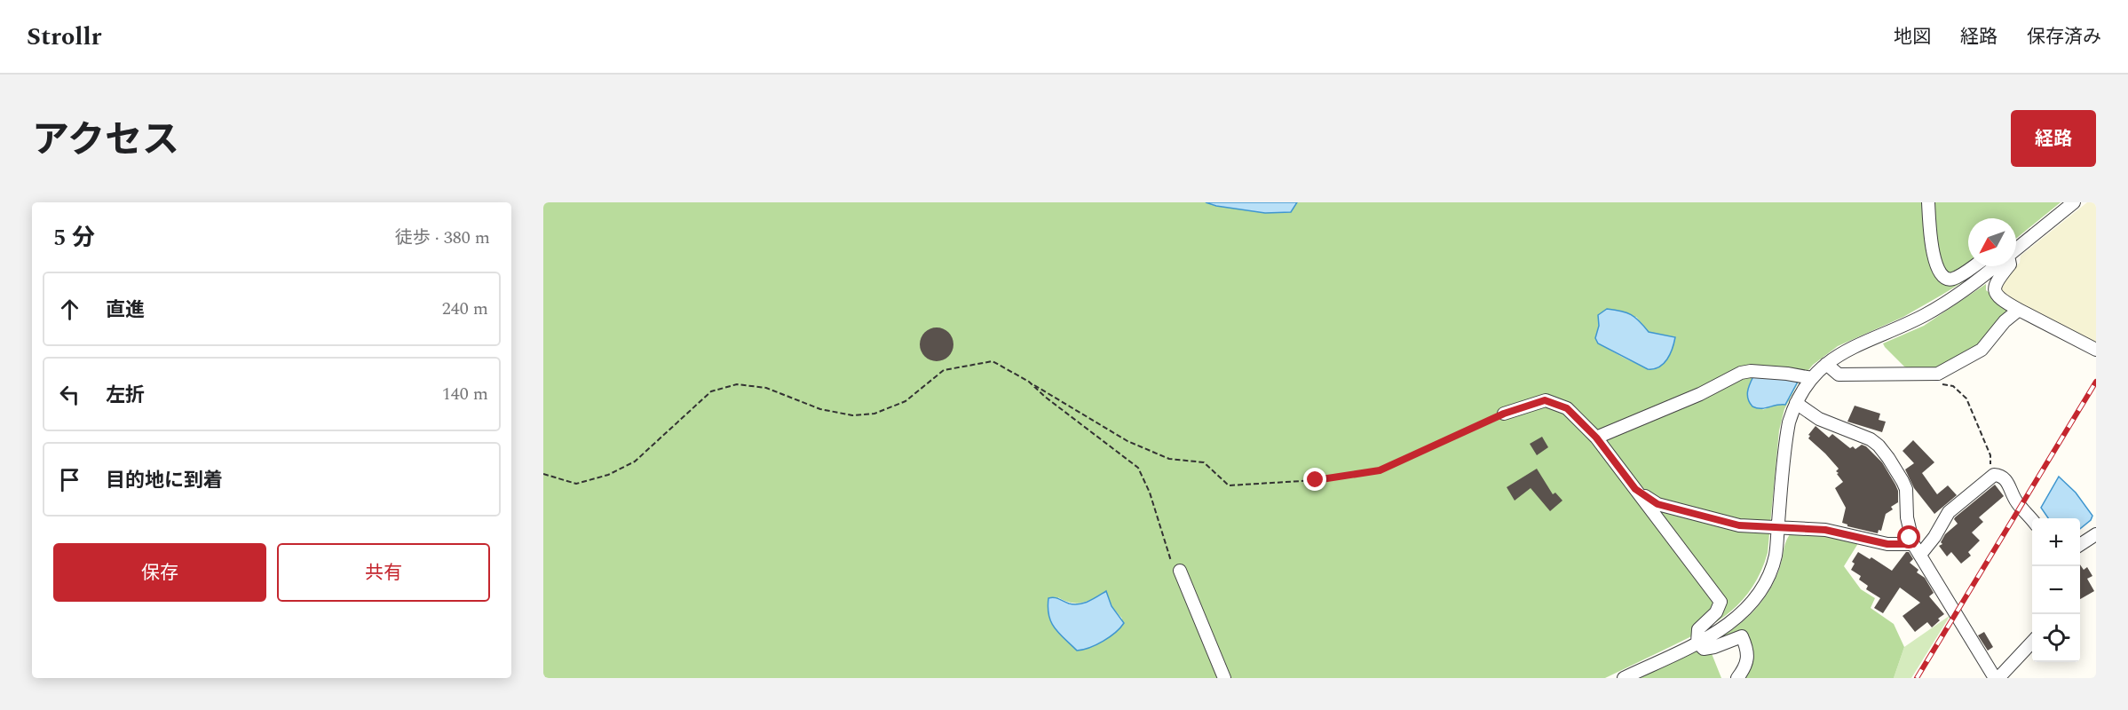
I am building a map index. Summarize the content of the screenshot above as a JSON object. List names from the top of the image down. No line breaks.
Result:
{"north":"bottom left","page":{"header":"Strollr","nav":["地図","経路","保存済み"],"title":"アクセス","buttons":["経路",["保存","共有"]],"heading":["5 分","徒歩 · 380 m"],"list":[["直進","240 m"],["左折","140 m"],"目的地に到着"],"map_buttons":["+","−"]}}
